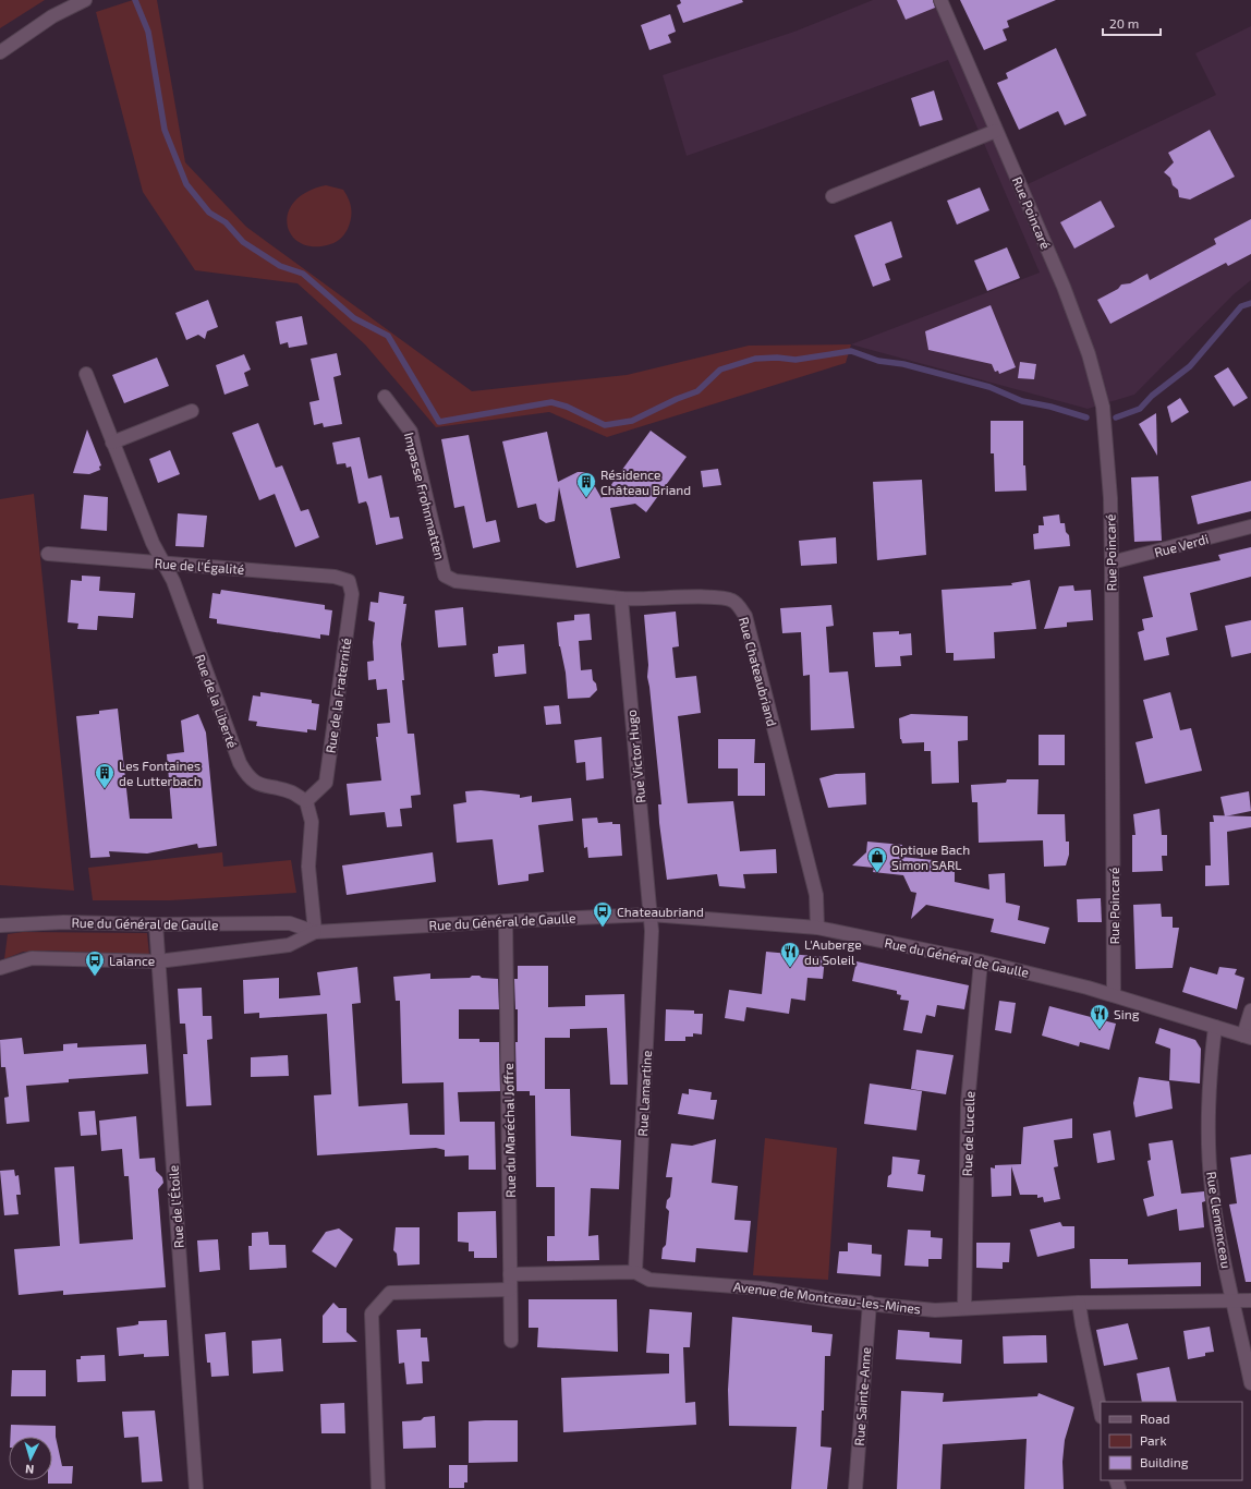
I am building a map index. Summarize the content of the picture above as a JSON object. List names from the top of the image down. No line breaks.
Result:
{"streets":{"street":["Rue Poincaré","Impasse Frohnmatten","Rue Verdi","Rue de l'Égalité","Rue Chateaubriand","Rue de la Fraternité","Rue de la Liberté","Rue Victor Hugo","Rue du Général de Gaulle","Rue Lamartine","Rue du Maréchal Joffre","Rue de Lucelle","Rue de l'Étoile","Rue Clemenceau","Avenue de Montceau-les-Mines","Rue Sainte-Anne"]},"crossings":[["Rue Poincaré","Rue Verdi"],["Rue Poincaré","Rue du Général de Gaulle"],["Impasse Frohnmatten","Rue Chateaubriand"],["Rue de l'Égalité","Rue de la Fraternité"],["Rue de l'Égalité","Rue de la Liberté"],["Rue Chateaubriand","Rue Victor Hugo"],["Rue Chateaubriand","Rue du Général de Gaulle"],["Rue de la Fraternité","Rue de la Liberté"],["Rue Victor Hugo","Rue du Général de Gaulle"],["Rue Victor Hugo","Rue Lamartine"],["Rue du Général de Gaulle","Rue Lamartine"],["Rue du Général de Gaulle","Rue du Maréchal Joffre"],["Rue du Général de Gaulle","Rue de Lucelle"],["Rue du Général de Gaulle","Rue de l'Étoile"],["Rue du Général de Gaulle","Rue Clemenceau"],["Rue Lamartine","Avenue de Montceau-les-Mines"],["Rue du Maréchal Joffre","Avenue de Montceau-les-Mines"],["Rue de Lucelle","Avenue de Montceau-les-Mines"],["Rue Clemenceau","Avenue de Montceau-les-Mines"],["Avenue de Montceau-les-Mines","Rue Sainte-Anne"]],"places":{"building":["Résidence Château Briand","Les Fontaines de Lutterbach"],"shop":["Optique Bach Simon SARL"],"bus stop":["Chateaubriand","Lalance"],"restaurant":["L'Auberge du Soleil","Sing"]},"legend":["Road","Park","Building"],"scale_bar":"20 m","north":"bottom"}
